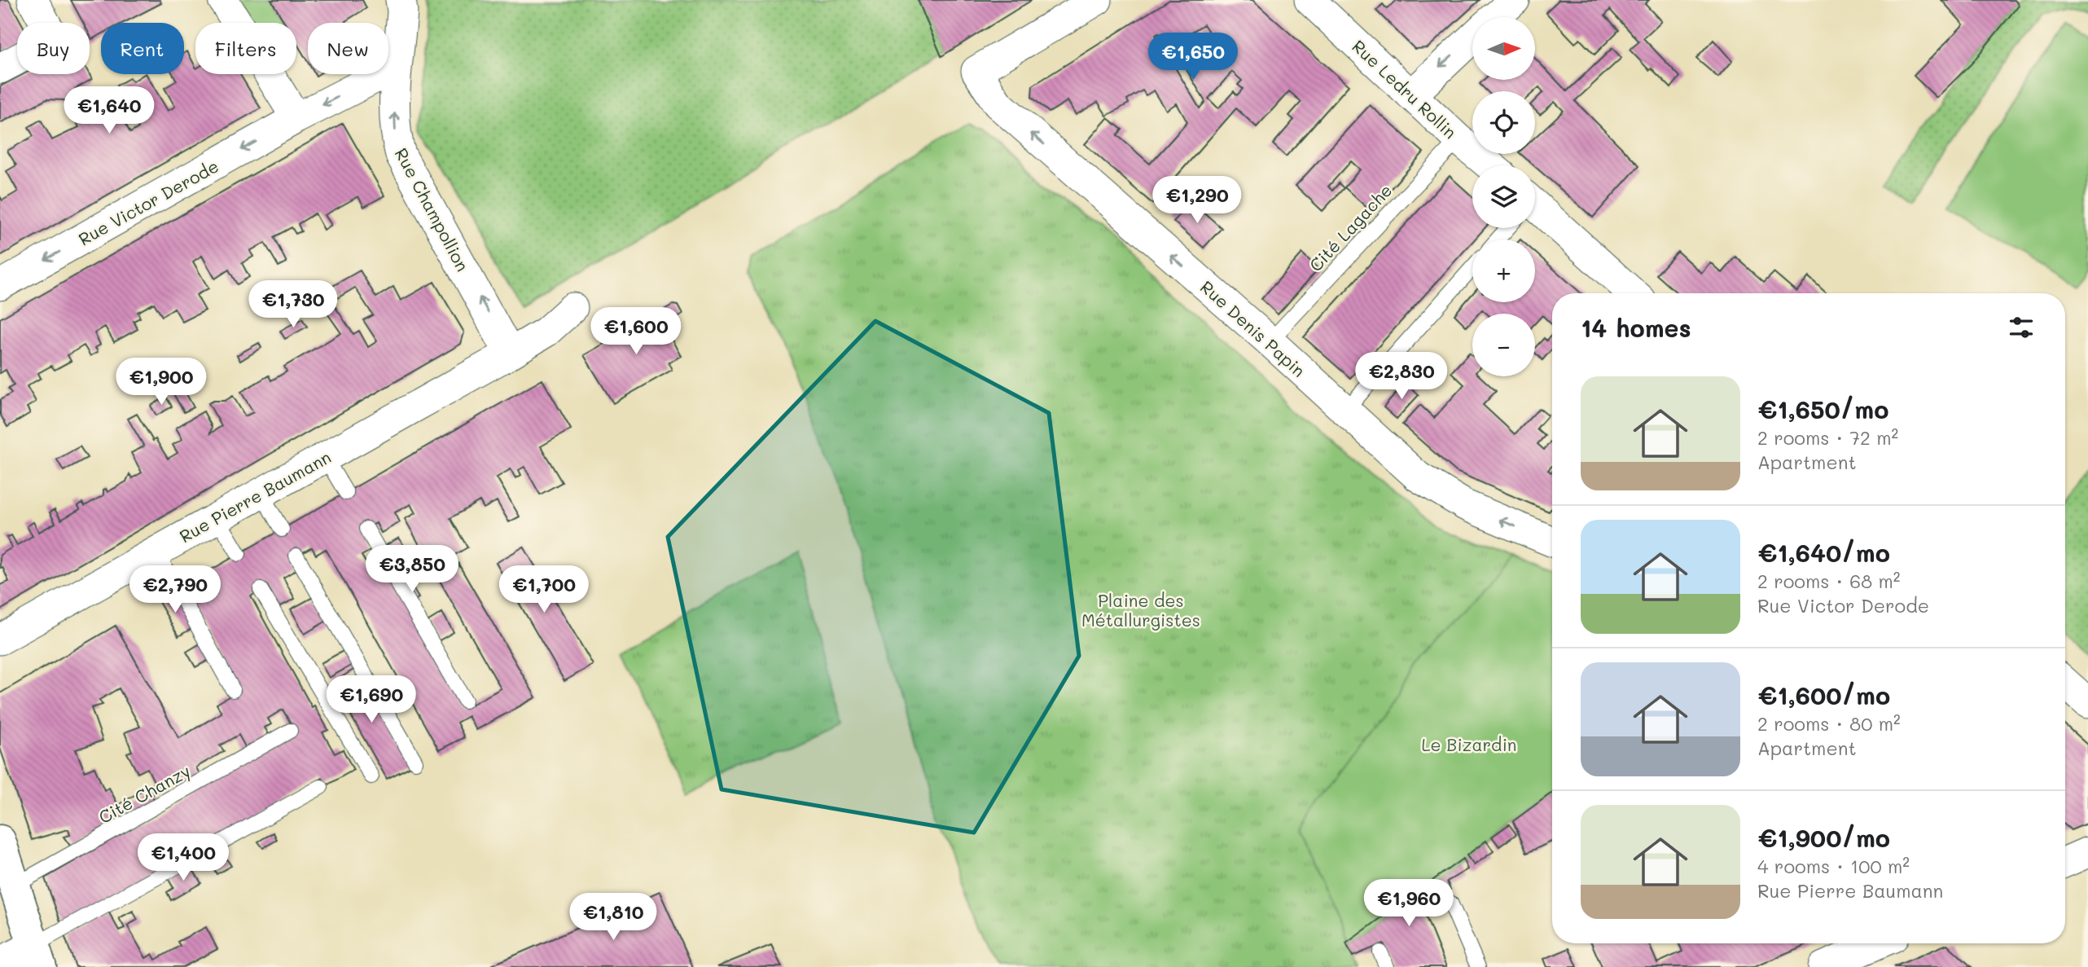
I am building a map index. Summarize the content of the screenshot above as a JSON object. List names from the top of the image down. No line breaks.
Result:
{"streets":{"street":["Rue Ledru Rollin","Rue Victor Derode","Rue Champollion","Rue Denis Papin","Rue Pierre Baumann"],"lane":["Cité Lagache","Cité Chanzy"]},"crossings":[["Rue Ledru Rollin","Cité Lagache"],["Rue Champollion","Rue Pierre Baumann"],["Cité Lagache","Rue Denis Papin"]],"one_way":["Rue Victor Derode","Rue Champollion"],"parks":["Plaine des Métallurgistes","Le Bizardin"],"north":"right","page":{"map_buttons":["+","−"],"chip":["Buy","Rent","Filters","New"],"price":["€1,650","€1,640","€1,290","€1,730","€1,600","€2,830","€1,900","€3,850","€2,790","€1,700","€1,690","€1,400","€1,960","€1,810"],"heading":"14 homes","list":[{"name":"€1,650/mo","note":"2 rooms · 72 m² · Apartment"},{"name":"€1,640/mo","note":"2 rooms · 68 m² · Rue Victor Derode"},{"name":"€1,600/mo","note":"2 rooms · 80 m² · Apartment"},{"name":"€1,900/mo","note":"4 rooms · 100 m² · Rue Pierre Baumann"}]}}
